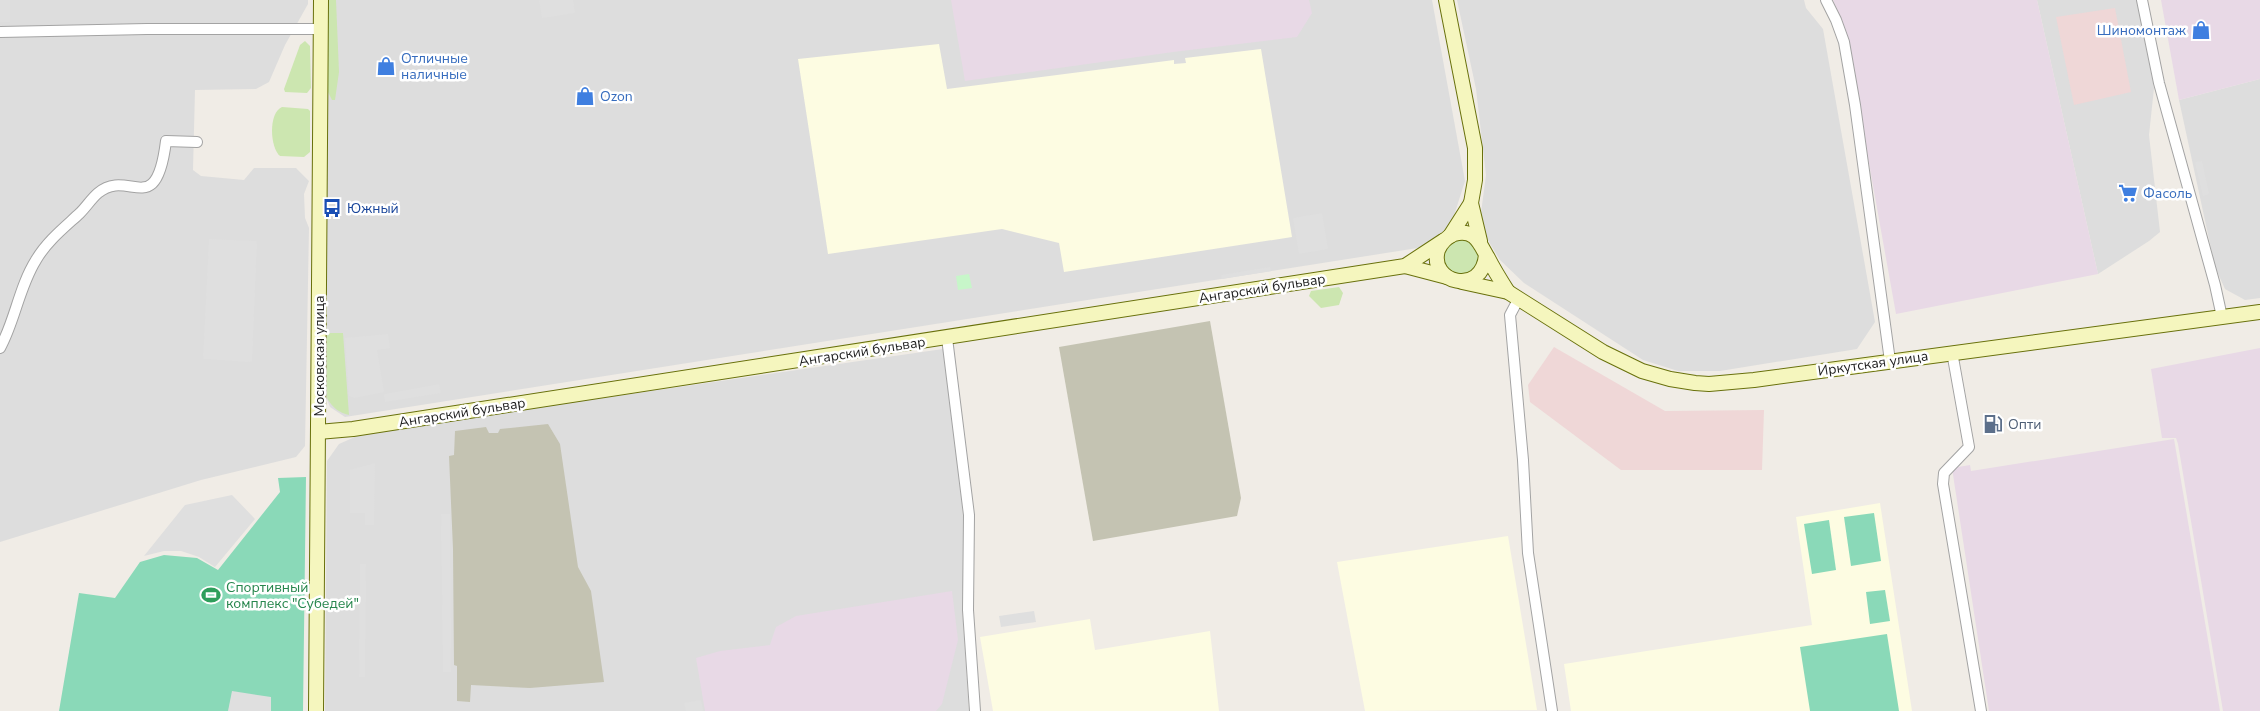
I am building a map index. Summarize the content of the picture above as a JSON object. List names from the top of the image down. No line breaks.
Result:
{"streets":{"street":["Ангарский бульвар","Московская улица","Иркутская улица"]},"crossings":[["Ангарский бульвар","Московская улица"],["Ангарский бульвар","Иркутская улица"]],"places":{"shop":["Шиномонтаж","Отличные наличные","Ozon"],"supermarket":["Фасоль"],"bus stop":["Южный"],"fuel station":["Опти"],"sports":["Спортивный комплекс \"Субедей\""]}}
